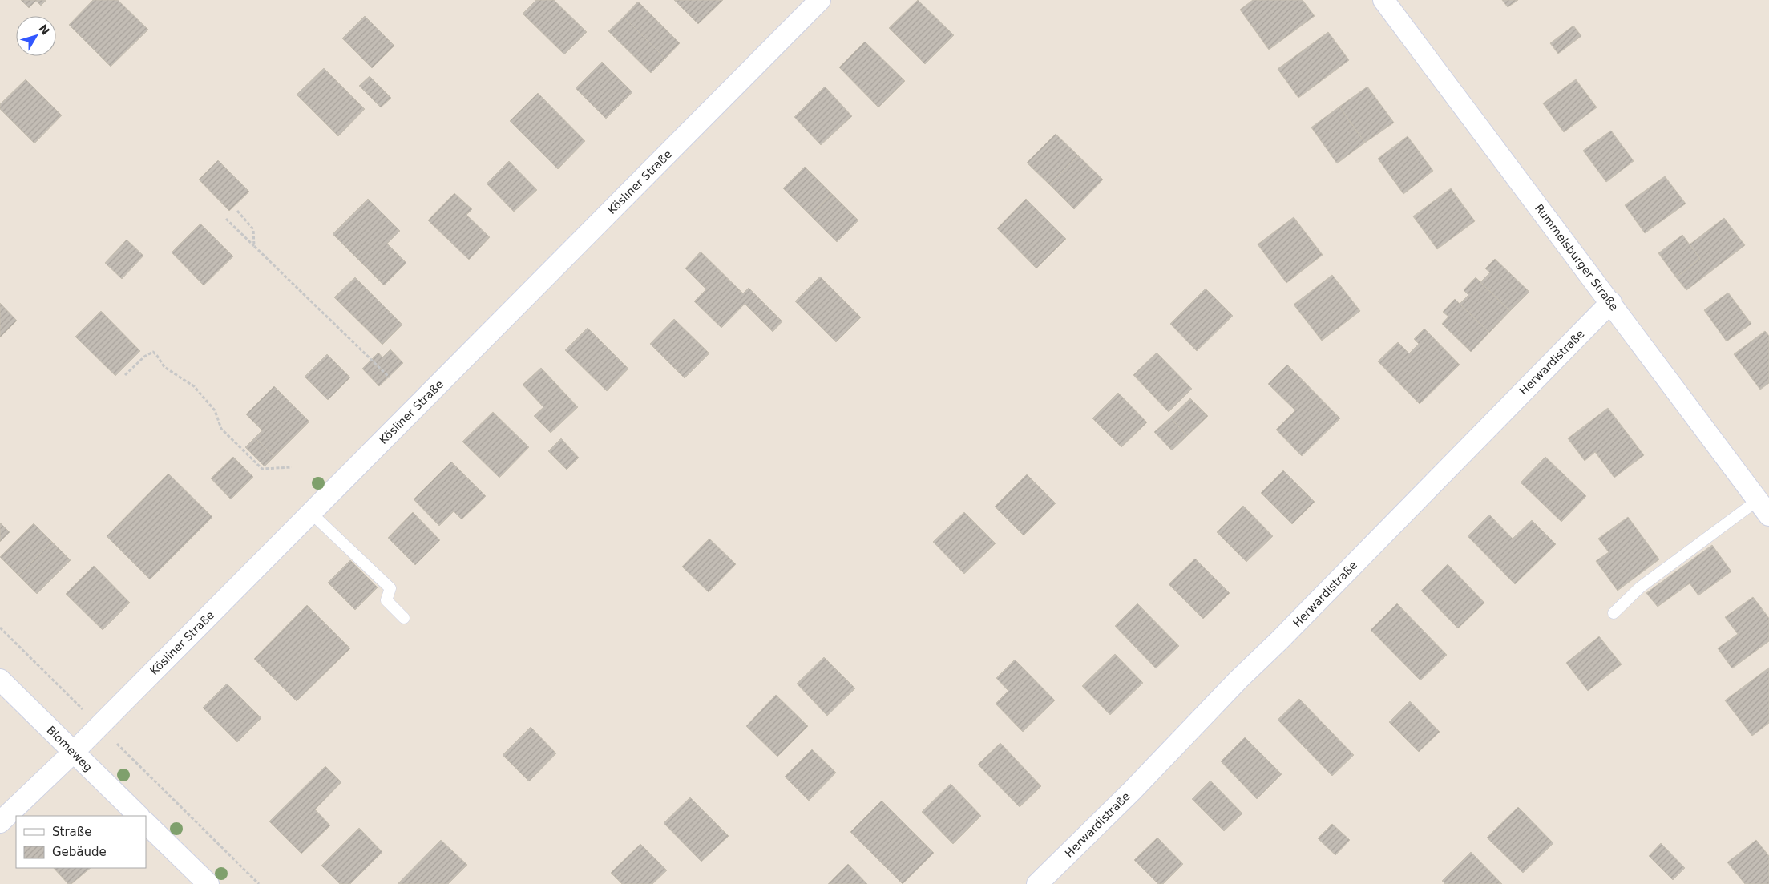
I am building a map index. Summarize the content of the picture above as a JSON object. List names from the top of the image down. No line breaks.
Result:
{"streets":{"street":["Kösliner Straße","Rummelsburger Straße","Herwardistraße","Blomeweg"]},"crossings":[["Kösliner Straße","Blomeweg"],["Rummelsburger Straße","Herwardistraße"]],"legend":["Straße","Gebäude"],"north":"top right"}
